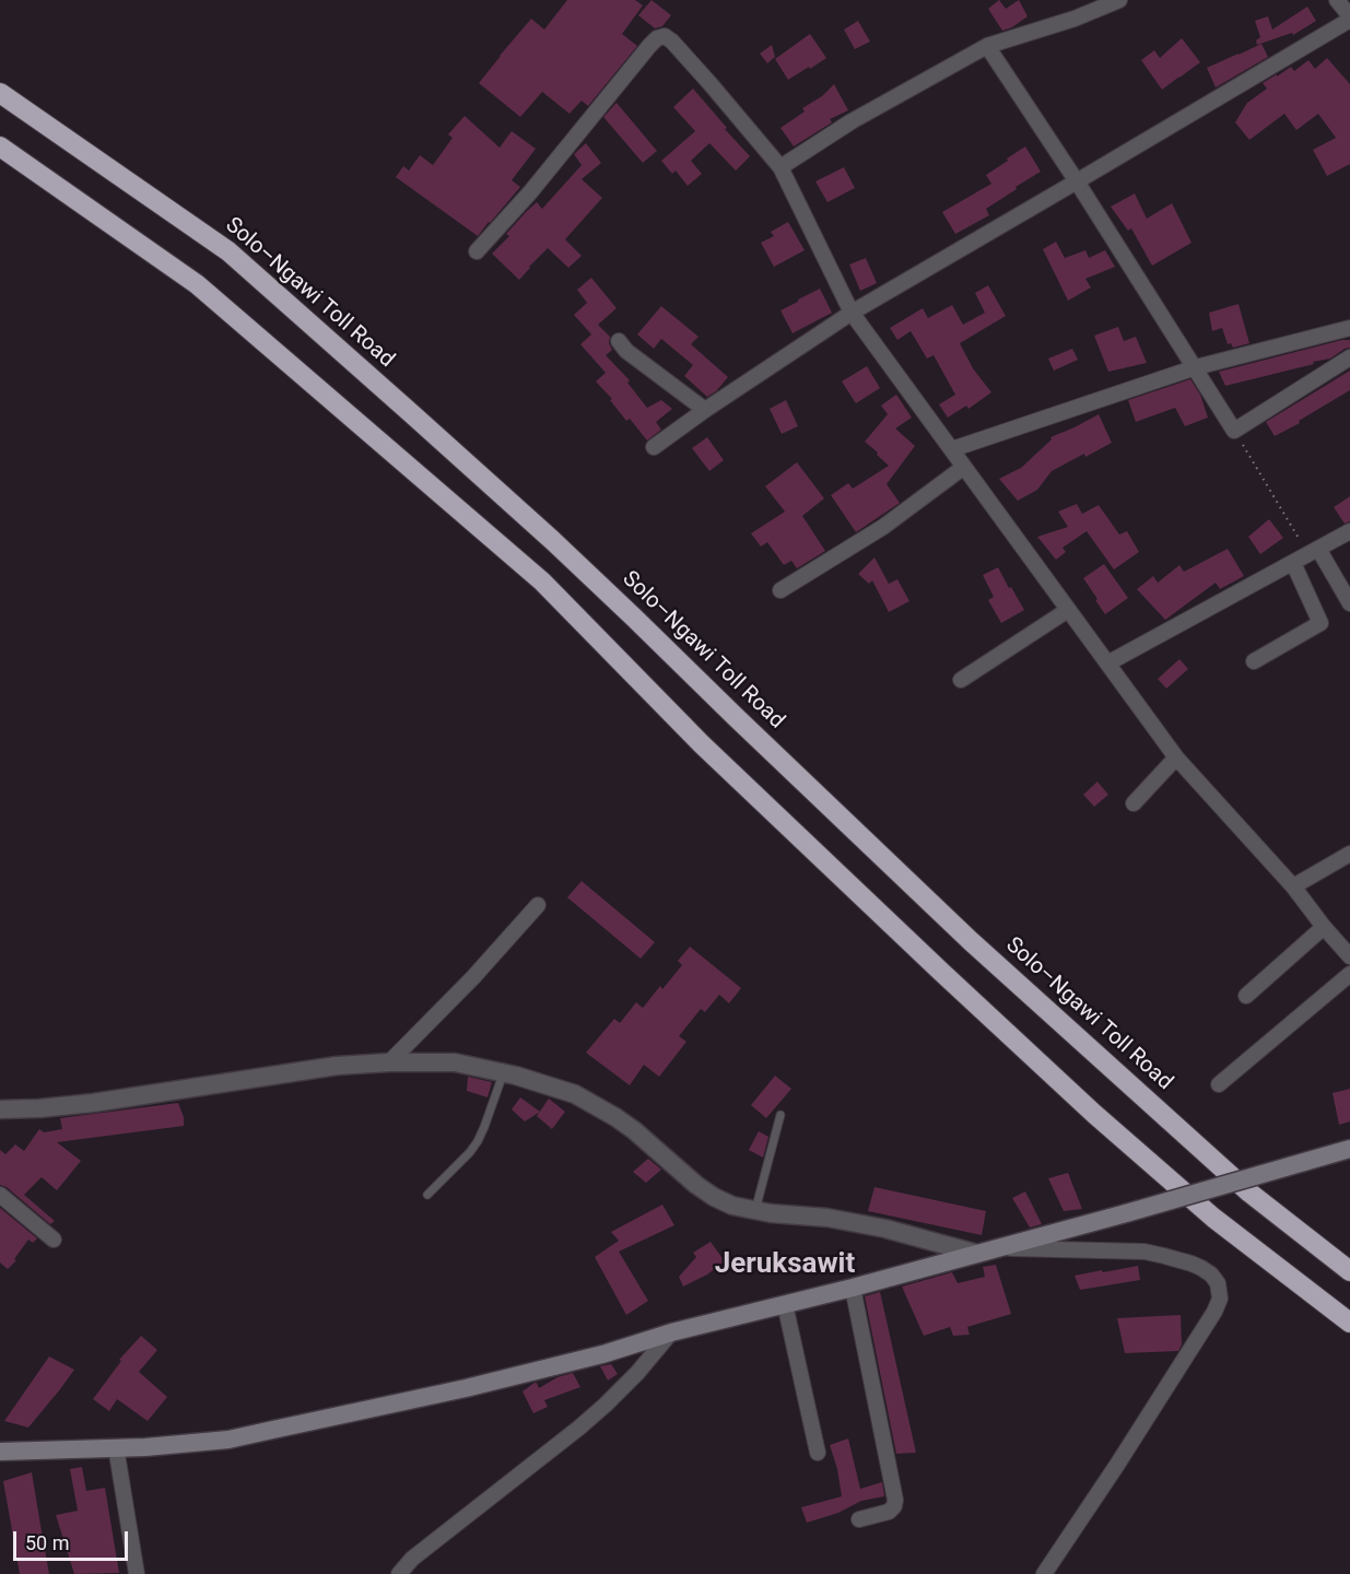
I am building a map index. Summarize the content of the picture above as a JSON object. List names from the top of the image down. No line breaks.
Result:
{"streets":{"highway":["Solo–Ngawi Toll Road"]},"districts":["Jeruksawit"],"scale_bar":"50 m"}
